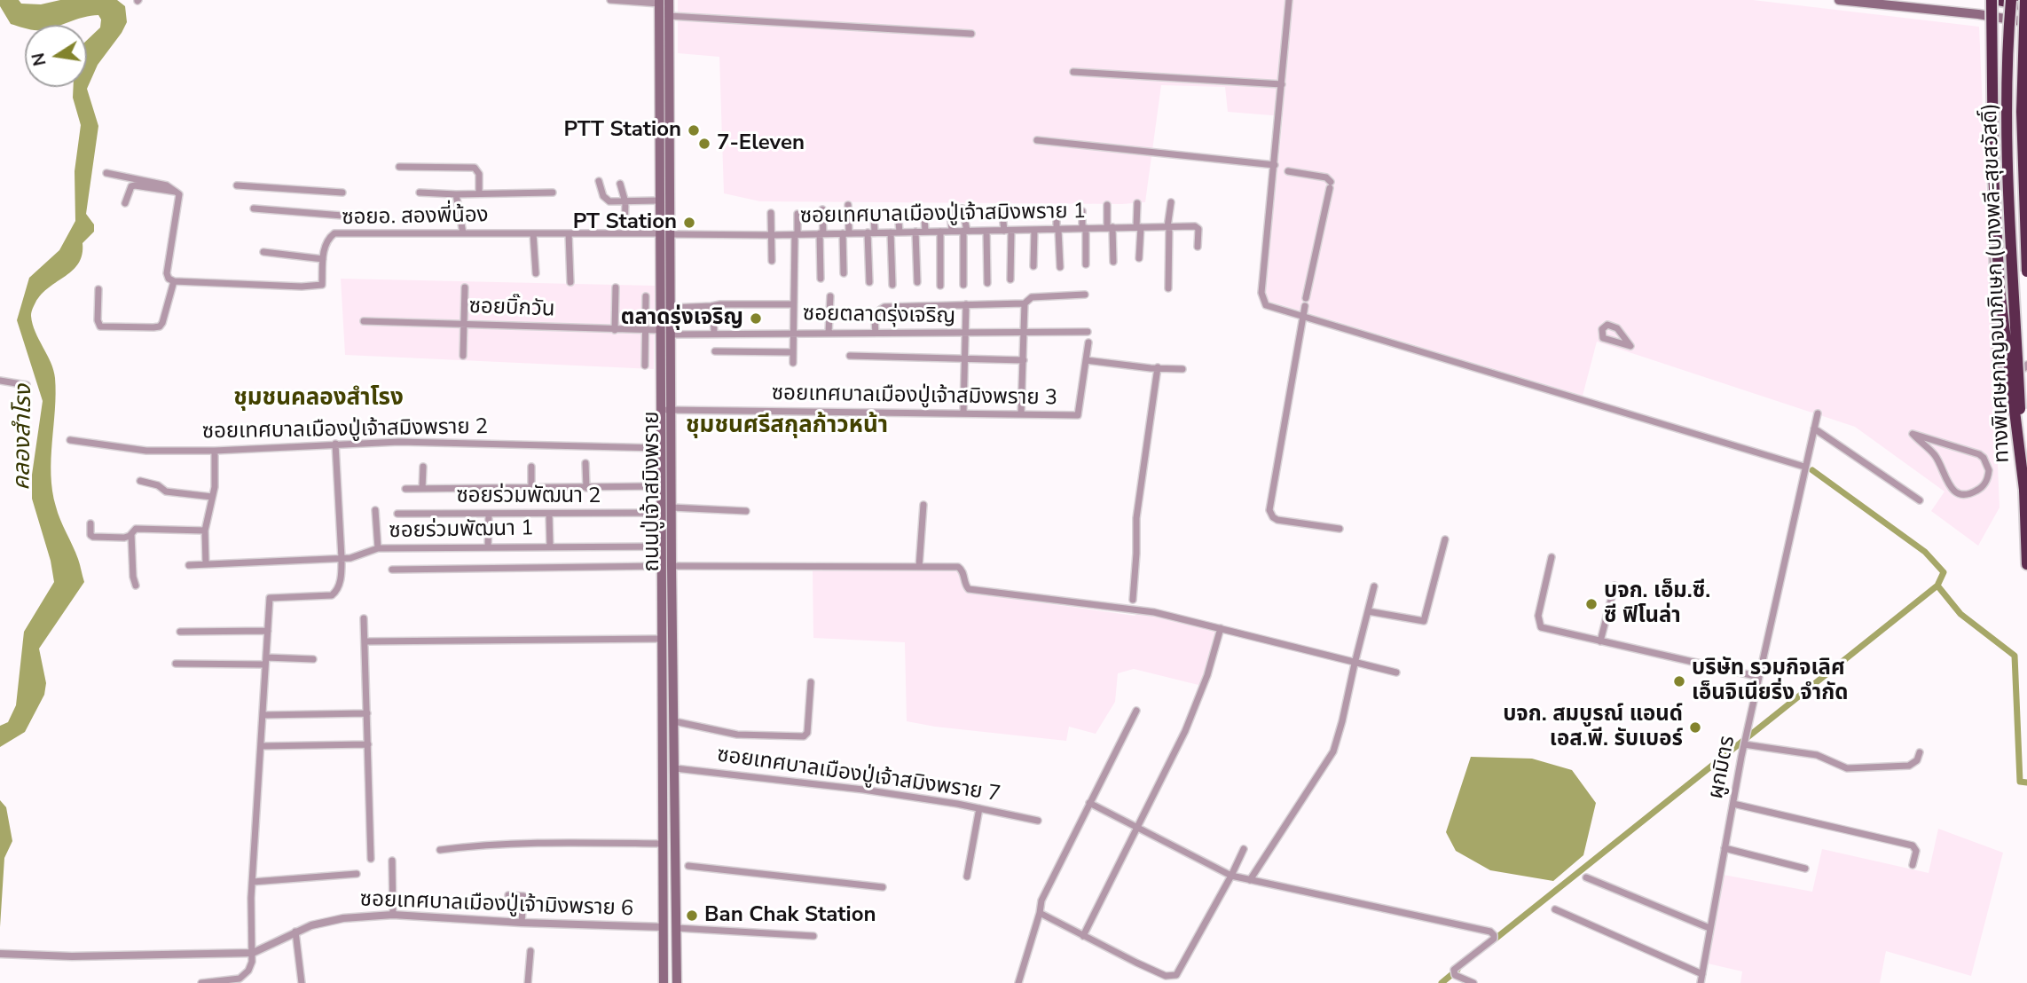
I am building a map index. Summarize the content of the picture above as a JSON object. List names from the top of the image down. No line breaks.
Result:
{"streets":{"highway":["ทางพิเศษกาญจนาภิเษก (บางพลี-สุขสวัสดิ์)"],"main road":["ถนนปู่เจ้าสมิงพราย"],"street":["ซอยเทศบาลเมืองปู่เจ้าสมิงพราย 1","ซอยอ. สองพี่น้อง","ซอยบิ๊กวัน","ซอยตลาดรุ่งเจริญ","ซอยเทศบาลเมืองปู่เจ้าสมิงพราย 3","ซอยเทศบาลเมืองปู่เจ้าสมิงพราย 2","ซอยร่วมพัฒนา 2","ซอยร่วมพัฒนา 1","ผูกมิตร","ซอยเทศบาลเมืองปู่เจ้าสมิงพราย 7","ซอยเทศบาลเมืองปู่เจ้ามิงพราย 6"]},"crossings":[["ซอยเทศบาลเมืองปู่เจ้าสมิงพราย 1","ถนนปู่เจ้าสมิงพราย"],["ซอยอ. สองพี่น้อง","ถนนปู่เจ้าสมิงพราย"],["ซอยบิ๊กวัน","ถนนปู่เจ้าสมิงพราย"],["ซอยตลาดรุ่งเจริญ","ถนนปู่เจ้าสมิงพราย"],["ซอยเทศบาลเมืองปู่เจ้าสมิงพราย 3","ถนนปู่เจ้าสมิงพราย"],["ซอยเทศบาลเมืองปู่เจ้าสมิงพราย 2","ถนนปู่เจ้าสมิงพราย"],["ถนนปู่เจ้าสมิงพราย","ซอยร่วมพัฒนา 2"],["ถนนปู่เจ้าสมิงพราย","ซอยร่วมพัฒนา 1"],["ถนนปู่เจ้าสมิงพราย","ซอยเทศบาลเมืองปู่เจ้าสมิงพราย 7"],["ถนนปู่เจ้าสมิงพราย","ซอยเทศบาลเมืองปู่เจ้ามิงพราย 6"]],"districts":["ชุมชนคลองสำโรง","ชุมชนศรีสกุลก้าวหน้า"],"water":["คลองสำโรง"],"places":["PTT Station","7-Eleven","PT Station","ตลาดรุ่งเจริญ","บจก. เอ็ม.ซี. ซี ฟิโนล่า","บริษัท รวมกิจเลิศ เอ็นจิเนียริ่ง จำกัด","บจก. สมบูรณ์ แอนด์ เอส.พี. รับเบอร์","Ban Chak Station"],"north":"left"}
